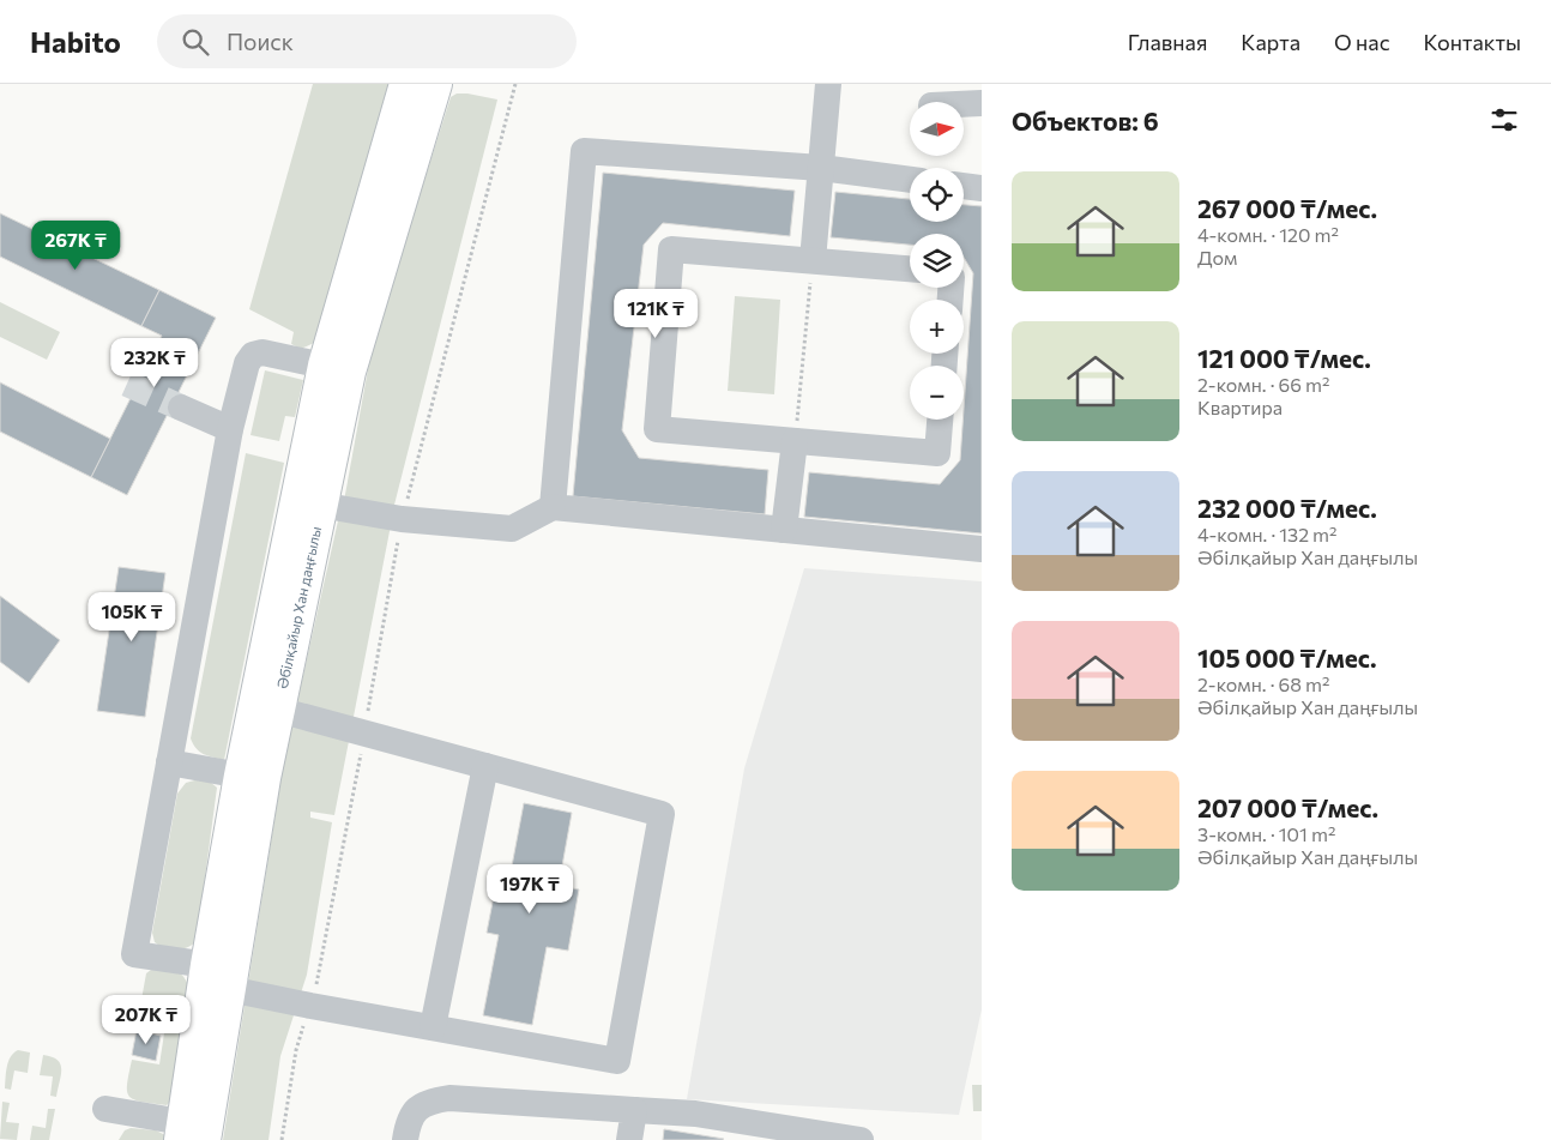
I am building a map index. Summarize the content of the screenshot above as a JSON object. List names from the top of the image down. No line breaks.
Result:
{"streets":{"main road":["Әбілқайыр Хан даңғылы"]},"north":"right","page":{"header":"Habito","search":"Поиск","nav":["Главная","Карта","О нас","Контакты"],"heading":"Объектов: 6","map_buttons":["+","−"],"list":[{"name":"267 000 ₸/мес.","note":"4-комн. · 120 m² · Дом"},{"name":"121 000 ₸/мес.","note":"2-комн. · 66 m² · Квартира"},{"name":"232 000 ₸/мес.","note":"4-комн. · 132 m² · Әбілқайыр Хан даңғылы"},{"name":"105 000 ₸/мес.","note":"2-комн. · 68 m² · Әбілқайыр Хан даңғылы"},{"name":"207 000 ₸/мес.","note":"3-комн. · 101 m² · Әбілқайыр Хан даңғылы"}],"price":["267K ₸","121K ₸","232K ₸","105K ₸","197K ₸","207K ₸"]}}
